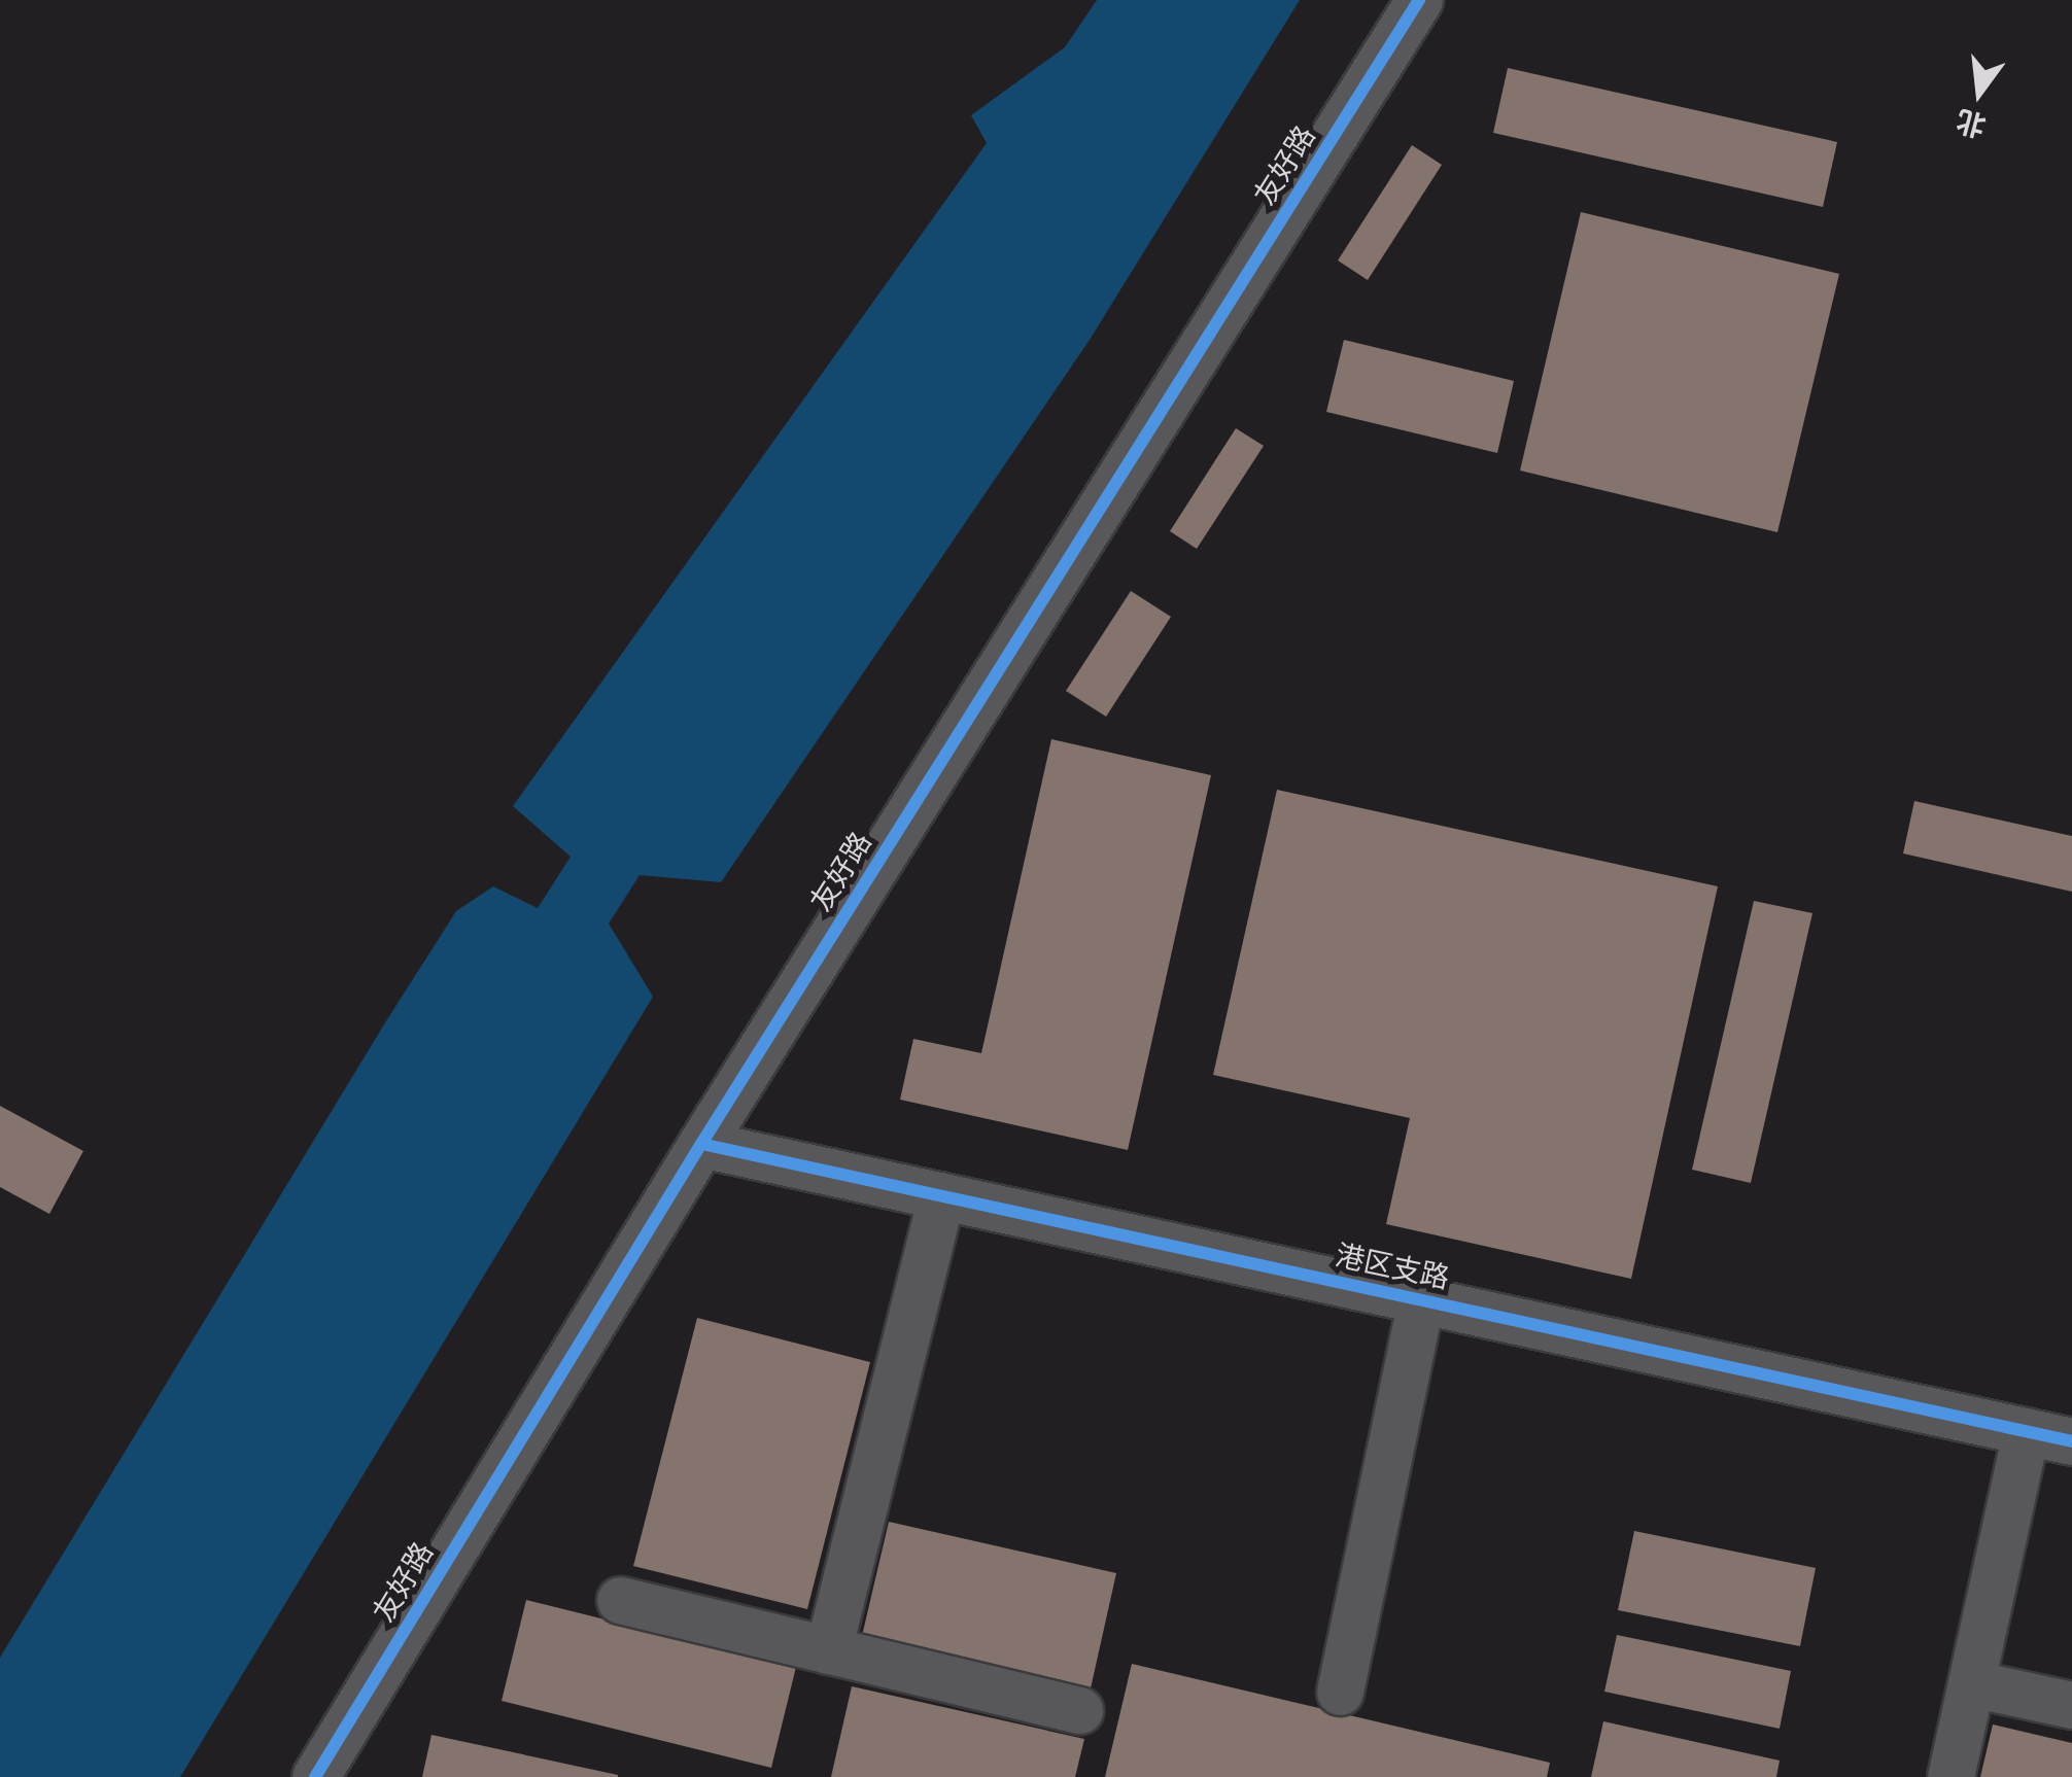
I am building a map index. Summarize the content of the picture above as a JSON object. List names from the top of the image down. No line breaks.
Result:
{"streets":{"street":["友好路","港区支路"]},"crossings":[["友好路","港区支路"]],"north":"bottom"}
